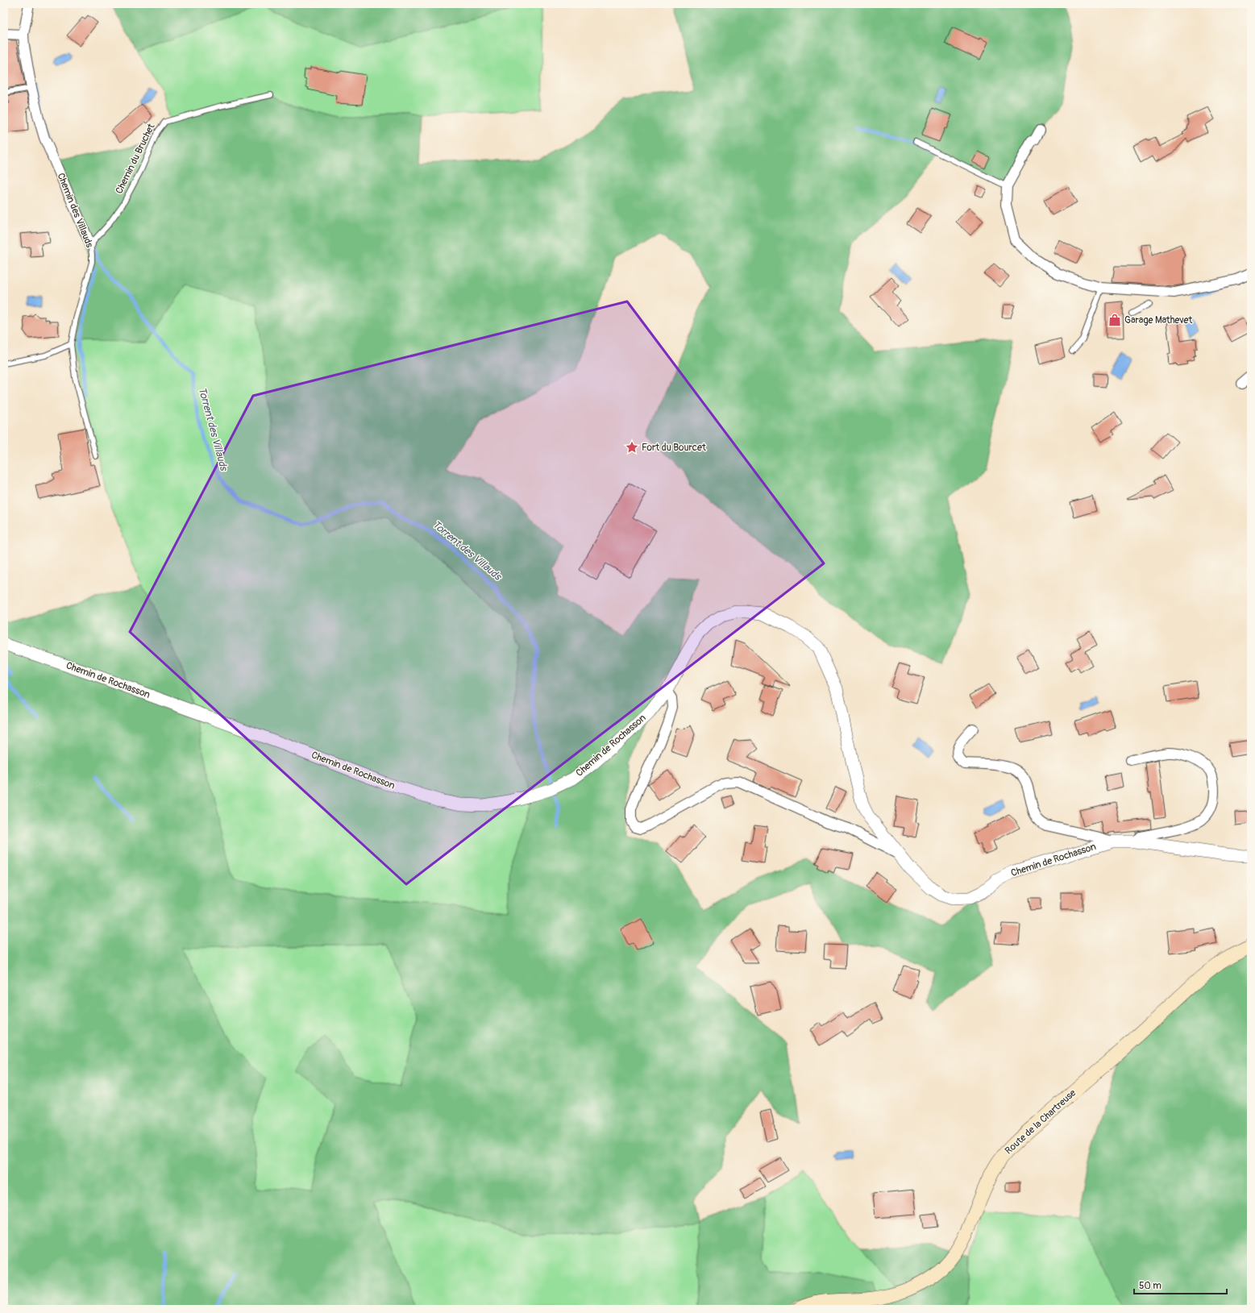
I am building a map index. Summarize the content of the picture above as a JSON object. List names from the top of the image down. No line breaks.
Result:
{"streets":{"main road":["Route de la Chartreuse"],"street":["Chemin des Villauds","Chemin de Rochasson"],"lane":["Chemin du Bruchet"]},"crossings":[["Chemin du Bruchet","Chemin des Villauds"]],"water":["Torrent des Villauds"],"places":{"shop":["Garage Mathevet"],"place":["Fort du Bourcet"]},"scale_bar":"50 m"}
